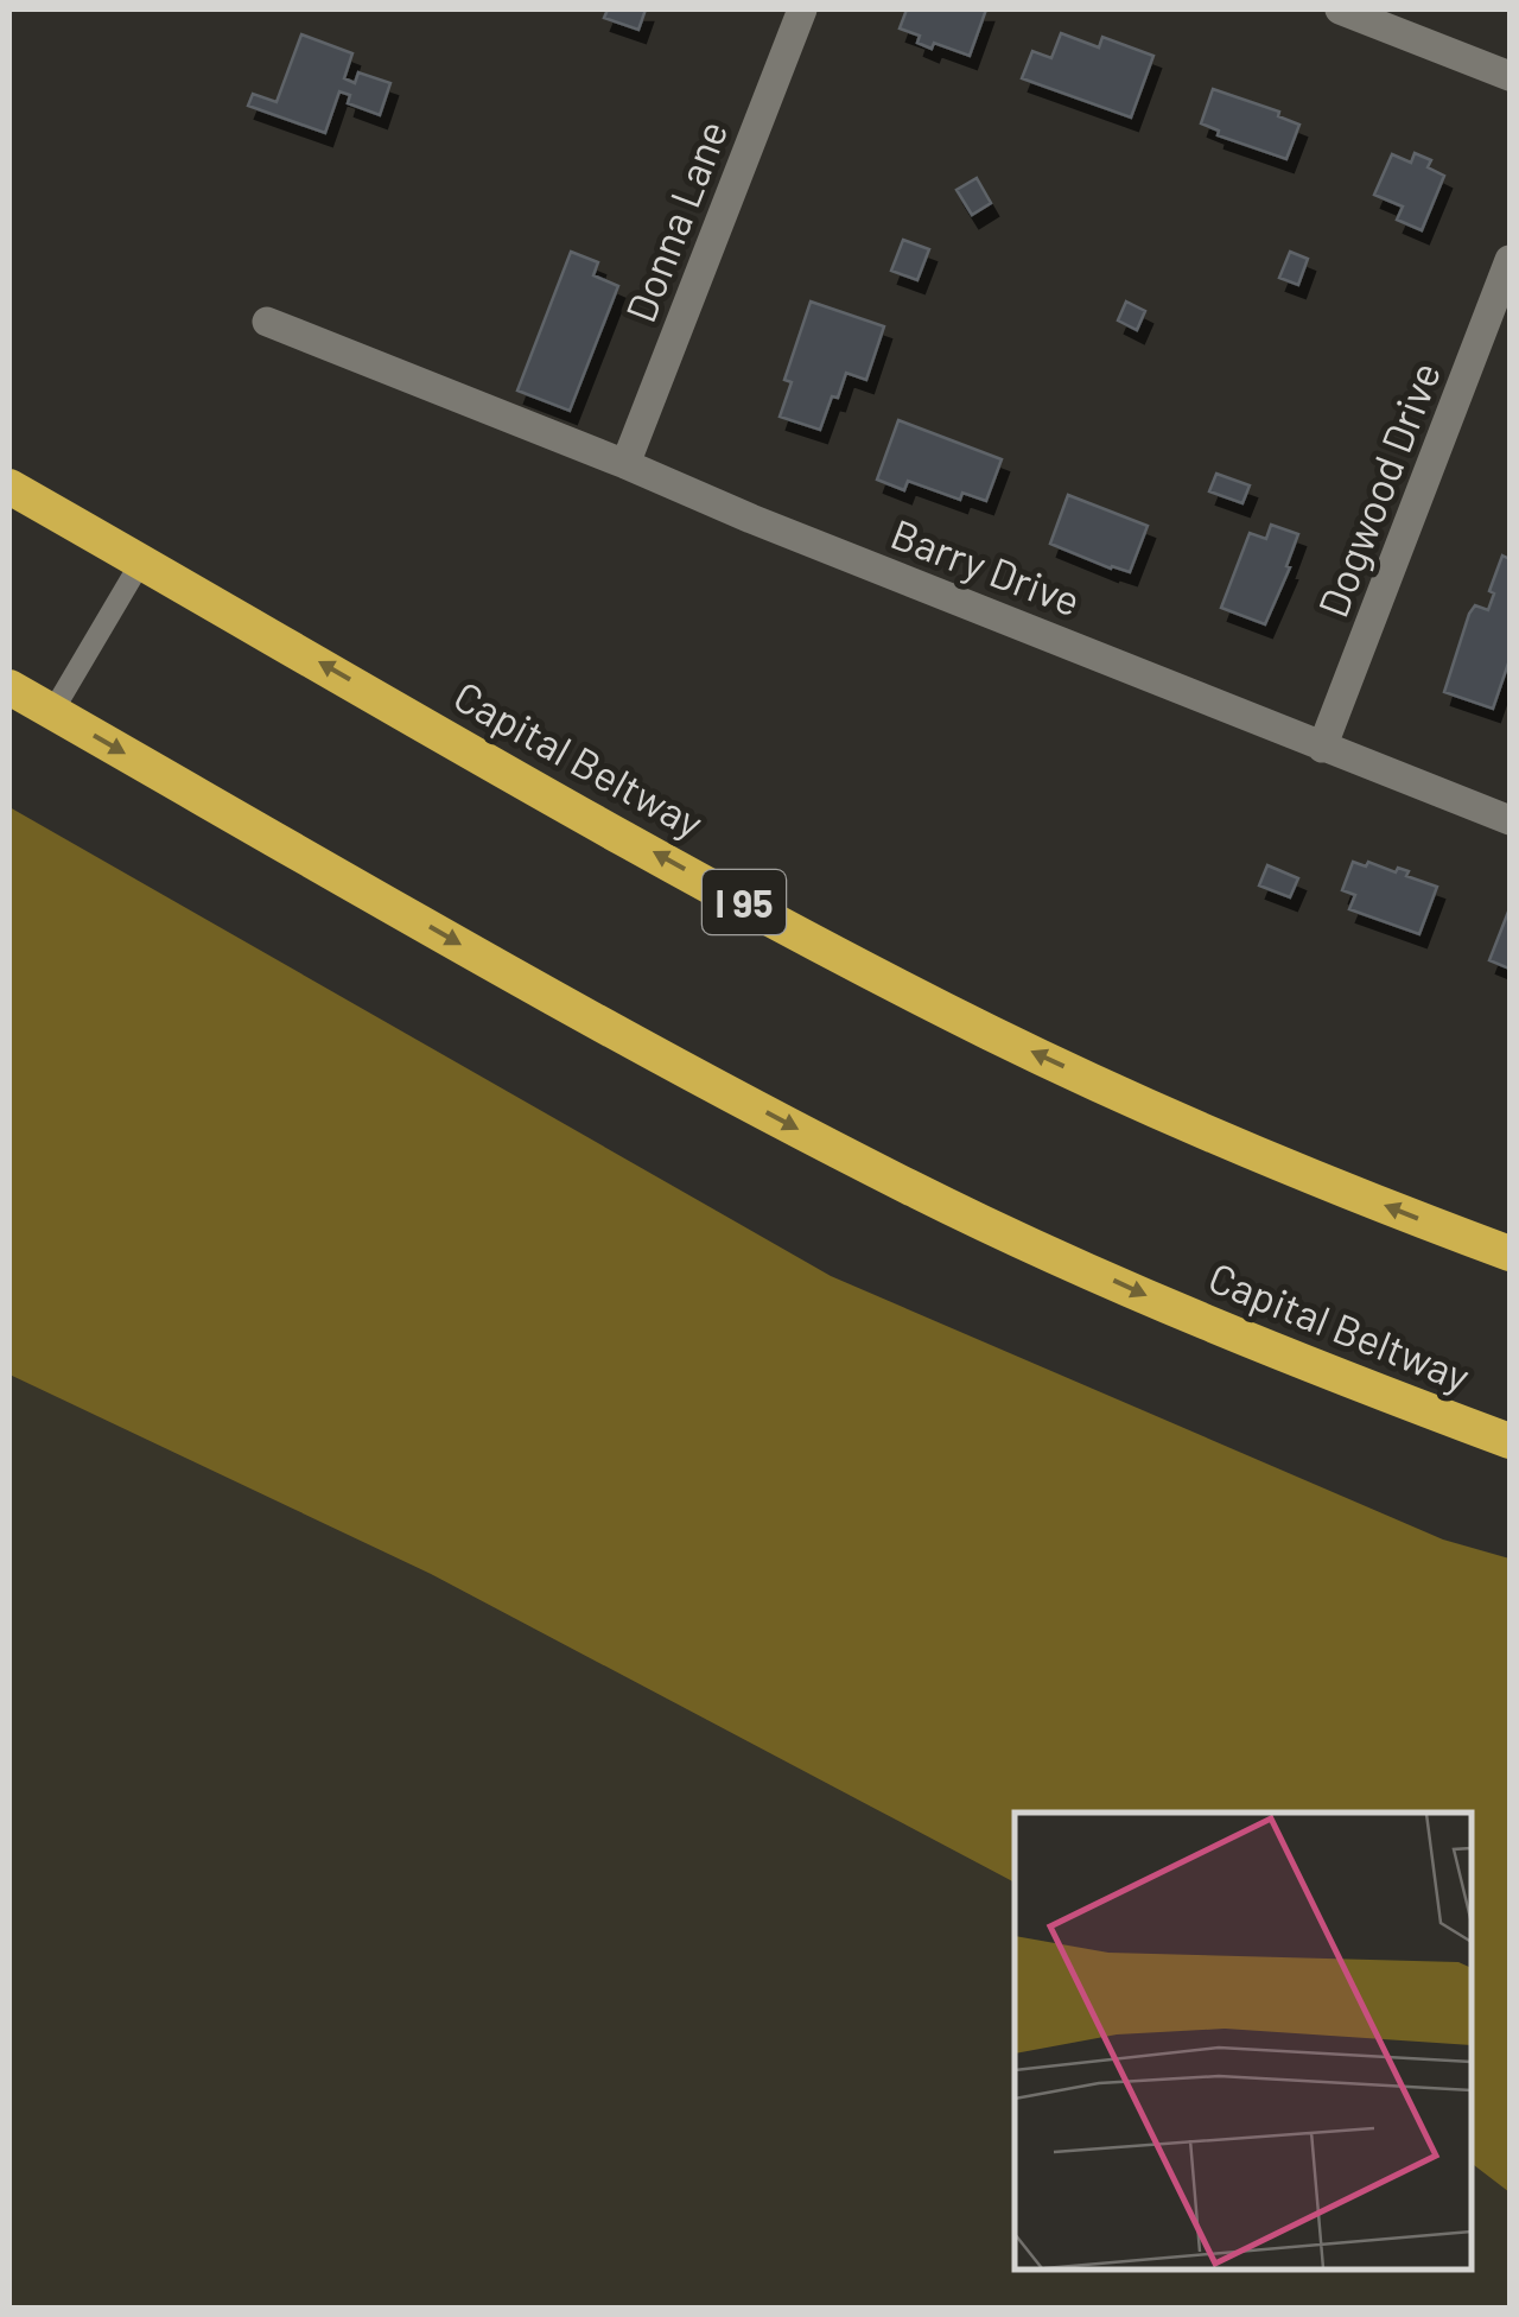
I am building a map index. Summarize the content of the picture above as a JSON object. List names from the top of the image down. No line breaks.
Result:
{"streets":{"highway":["Capital Beltway","I 95"],"street":["Donna Lane","Dogwood Drive","Barry Drive"]},"crossings":[["Donna Lane","Barry Drive"],["Dogwood Drive","Barry Drive"]]}
